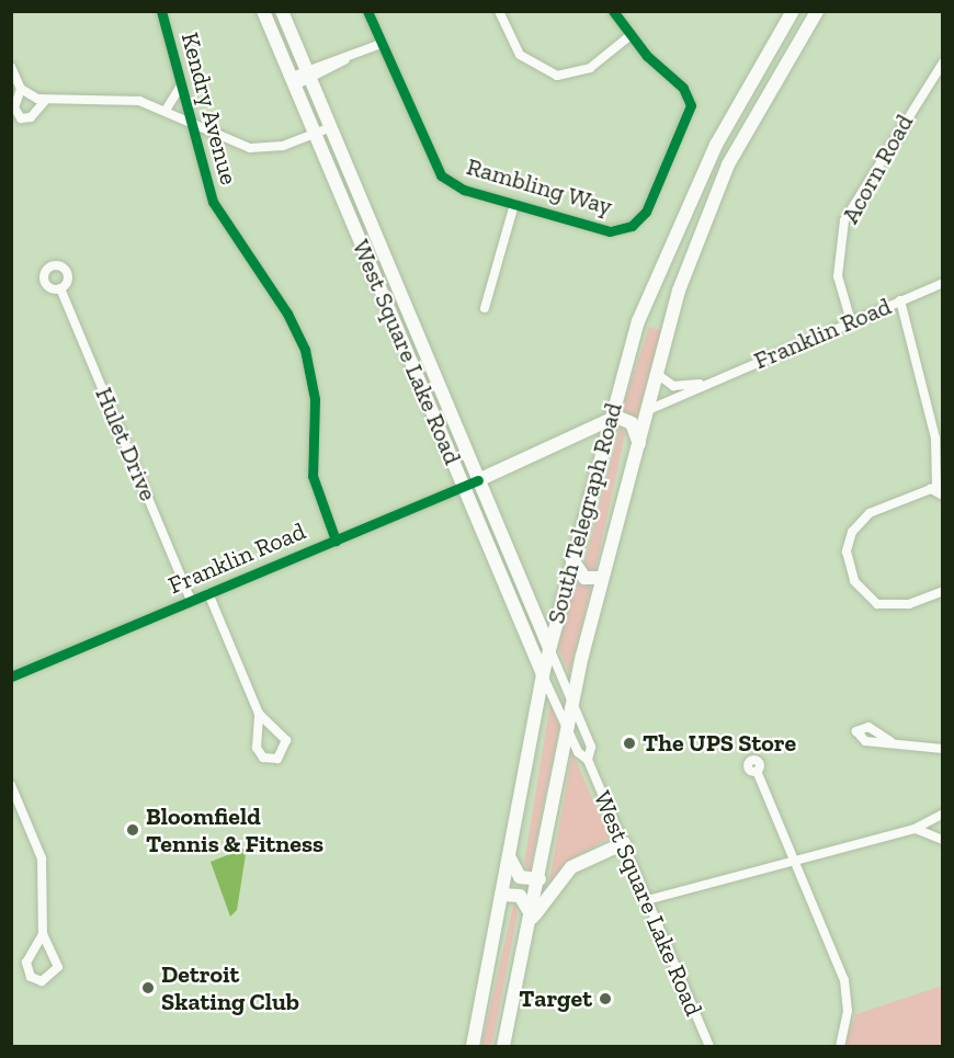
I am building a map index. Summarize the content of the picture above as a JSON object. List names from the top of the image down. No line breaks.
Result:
{"streets":{"highway":["Franklin Road","West Square Lake Road","South Telegraph Road"],"street":["Kendry Avenue","Acorn Road","Rambling Way","Hulet Drive"]},"crossings":[["Kendry Avenue","Franklin Road"],["Acorn Road","Franklin Road"],["Franklin Road","West Square Lake Road"],["Franklin Road","Hulet Drive"],["Franklin Road","South Telegraph Road"],["West Square Lake Road","South Telegraph Road"]],"places":["The UPS Store","Bloomfield Tennis & Fitness","Detroit Skating Club","Target"]}
